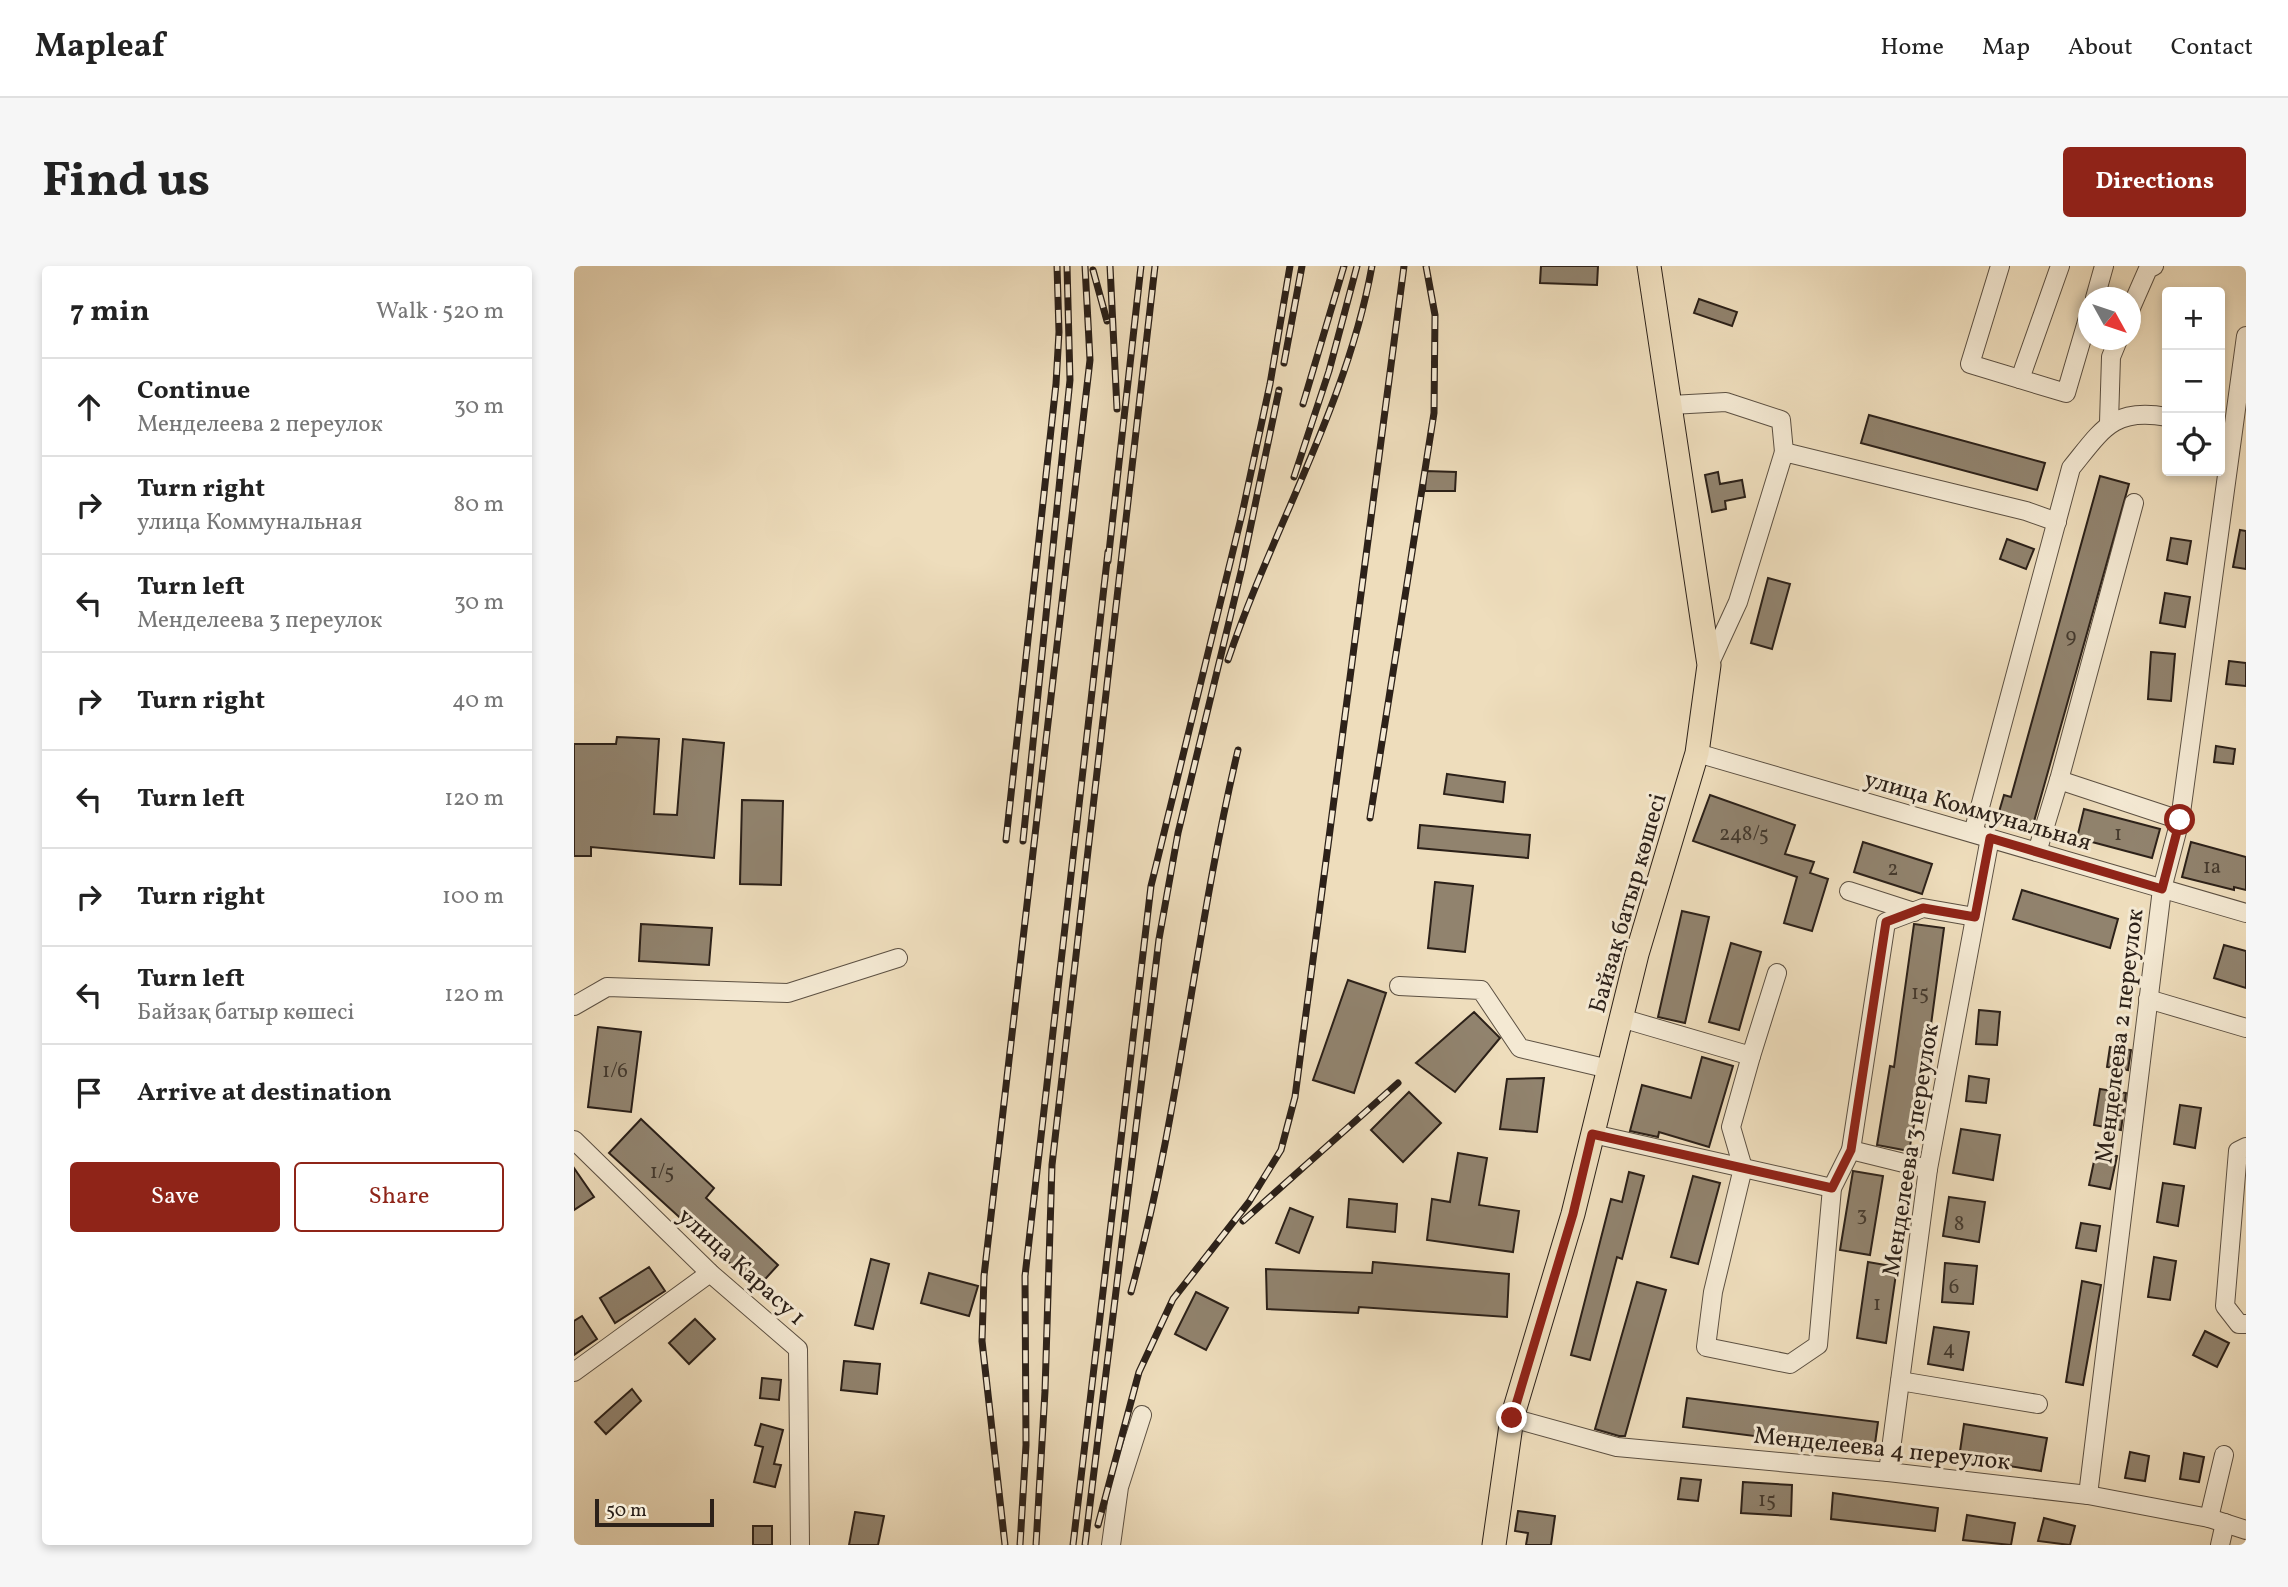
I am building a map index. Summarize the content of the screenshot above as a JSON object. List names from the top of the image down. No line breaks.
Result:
{"streets":{"main road":["Байзақ батыр көшесі"],"street":["улица Коммунальная","Менделеева 2 переулок","Менделеева 3 переулок","улица Карасу 1","Менделеева 4 переулок"]},"crossings":[["улица Коммунальная","Байзақ батыр көшесі"],["улица Коммунальная","Менделеева 2 переулок"],["улица Коммунальная","Менделеева 3 переулок"],["Байзақ батыр көшесі","Менделеева 4 переулок"],["Менделеева 2 переулок","Менделеева 4 переулок"],["Менделеева 3 переулок","Менделеева 4 переулок"]],"house_numbers":["9","248/5","1","1а","2","15","1/6","1/5","3","8","6","1","4","15"],"scale_bar":"50 m","north":"bottom right","page":{"header":"Mapleaf","nav":["Home","Map","About","Contact"],"buttons":["Directions",["Save","Share"]],"title":"Find us","heading":["7 min","Walk · 520 m"],"map_buttons":["+","−"],"list":[["Continue","Менделеева 2 переулок","30 m"],["Turn right","улица Коммунальная","80 m"],["Turn left","Менделеева 3 переулок","30 m"],["Turn right","40 m"],["Turn left","120 m"],["Turn right","100 m"],["Turn left","Байзақ батыр көшесі","120 m"],"Arrive at destination"],"scale":"50 m"}}
